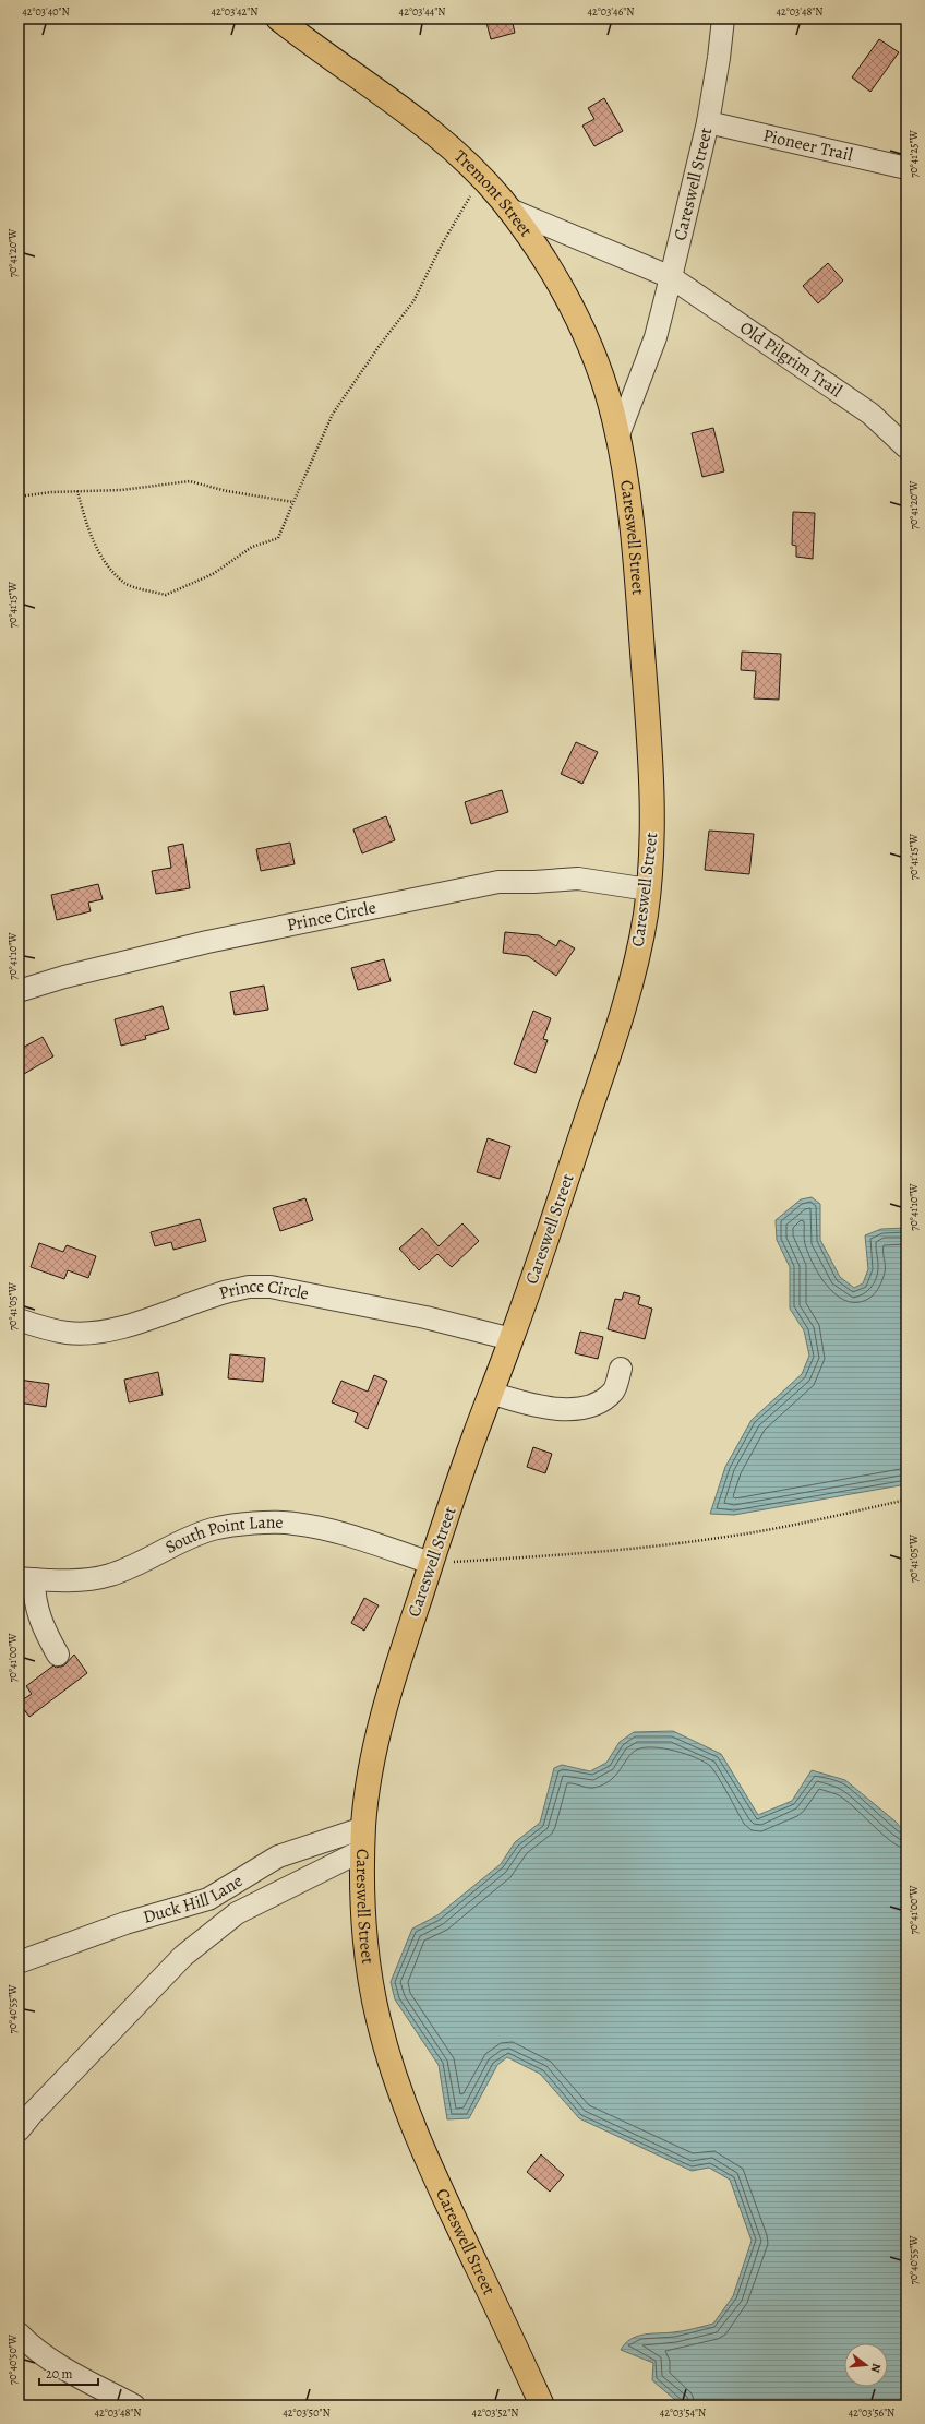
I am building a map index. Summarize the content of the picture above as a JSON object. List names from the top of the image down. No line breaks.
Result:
{"streets":{"main road":["Careswell Street","Tremont Street"],"street":["Pioneer Trail","Old Pilgrim Trail","Prince Circle","South Point Lane","Duck Hill Lane"]},"crossings":[["Pioneer Trail","Careswell Street"],["Careswell Street","Tremont Street"],["Careswell Street","Old Pilgrim Trail"],["Careswell Street","Prince Circle"],["Careswell Street","South Point Lane"],["Careswell Street","Duck Hill Lane"],["Tremont Street","Old Pilgrim Trail"]],"scale_bar":"20 m","north":"right","coordinates":["42°03'40\"N","42°03'42\"N","42°03'44\"N","42°03'46\"N","42°03'48\"N","70°41'25\"W","70°41'20\"W","70°41'15\"W","70°41'10\"W","70°41'05\"W","70°41'00\"W","70°40'55\"W","70°40'50\"W","42°03'50\"N","42°03'52\"N","42°03'54\"N","42°03'56\"N"]}
